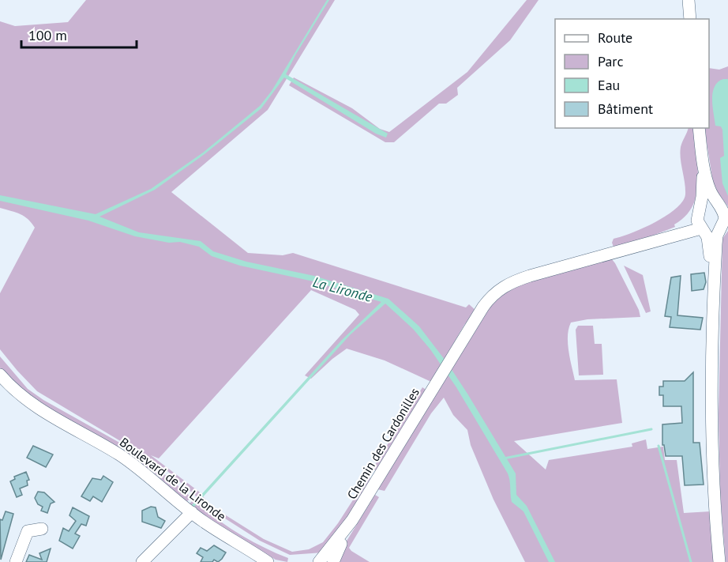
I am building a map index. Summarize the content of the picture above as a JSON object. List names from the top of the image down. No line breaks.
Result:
{"streets":{"street":["Chemin des Cardonilles","Boulevard de la Lironde"]},"water":["La Lironde"],"legend":["Route","Parc","Eau","Bâtiment"],"scale_bar":"100 m"}
